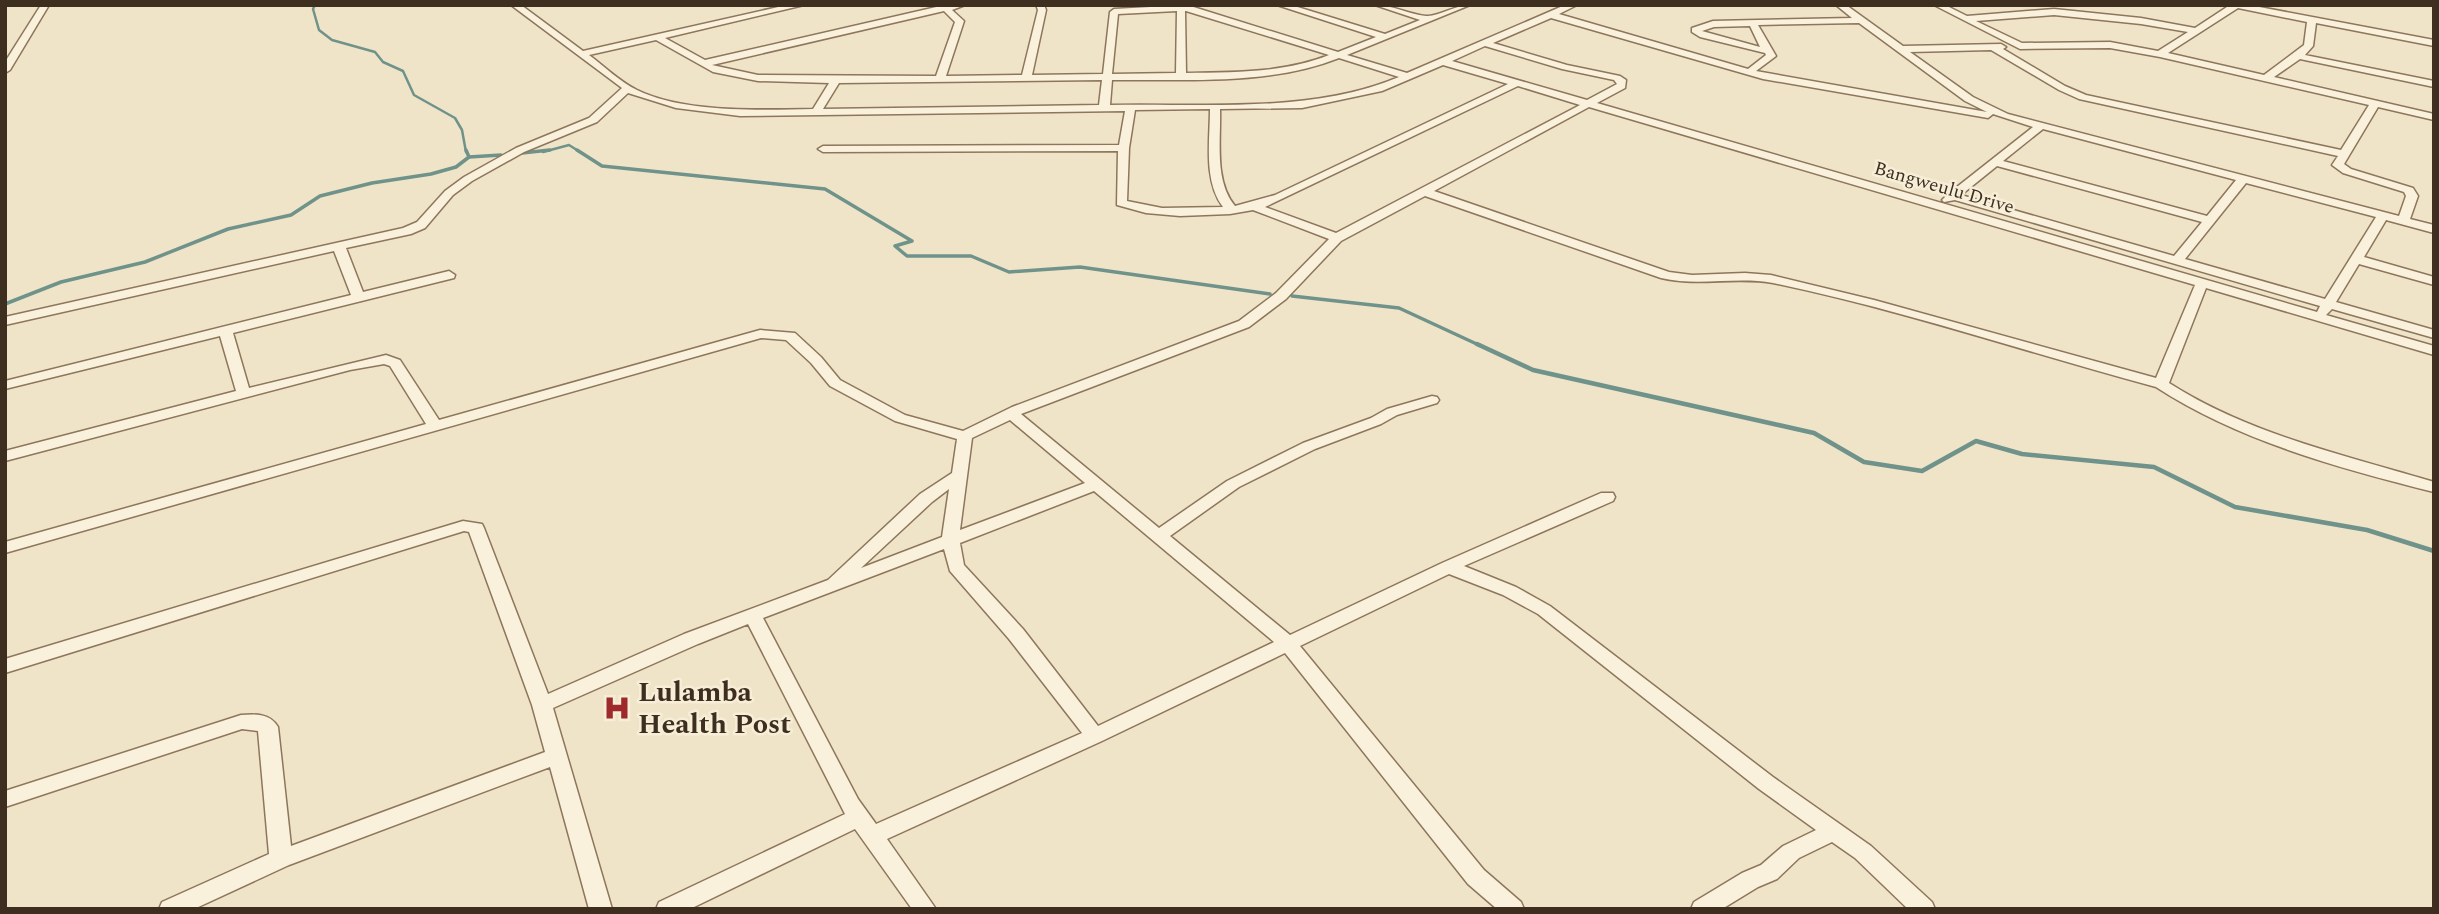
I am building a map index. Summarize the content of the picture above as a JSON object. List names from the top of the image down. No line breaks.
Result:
{"streets":{"street":["Bangweulu Drive"]},"places":{"hospital":["Lulamba Health Post"]}}
